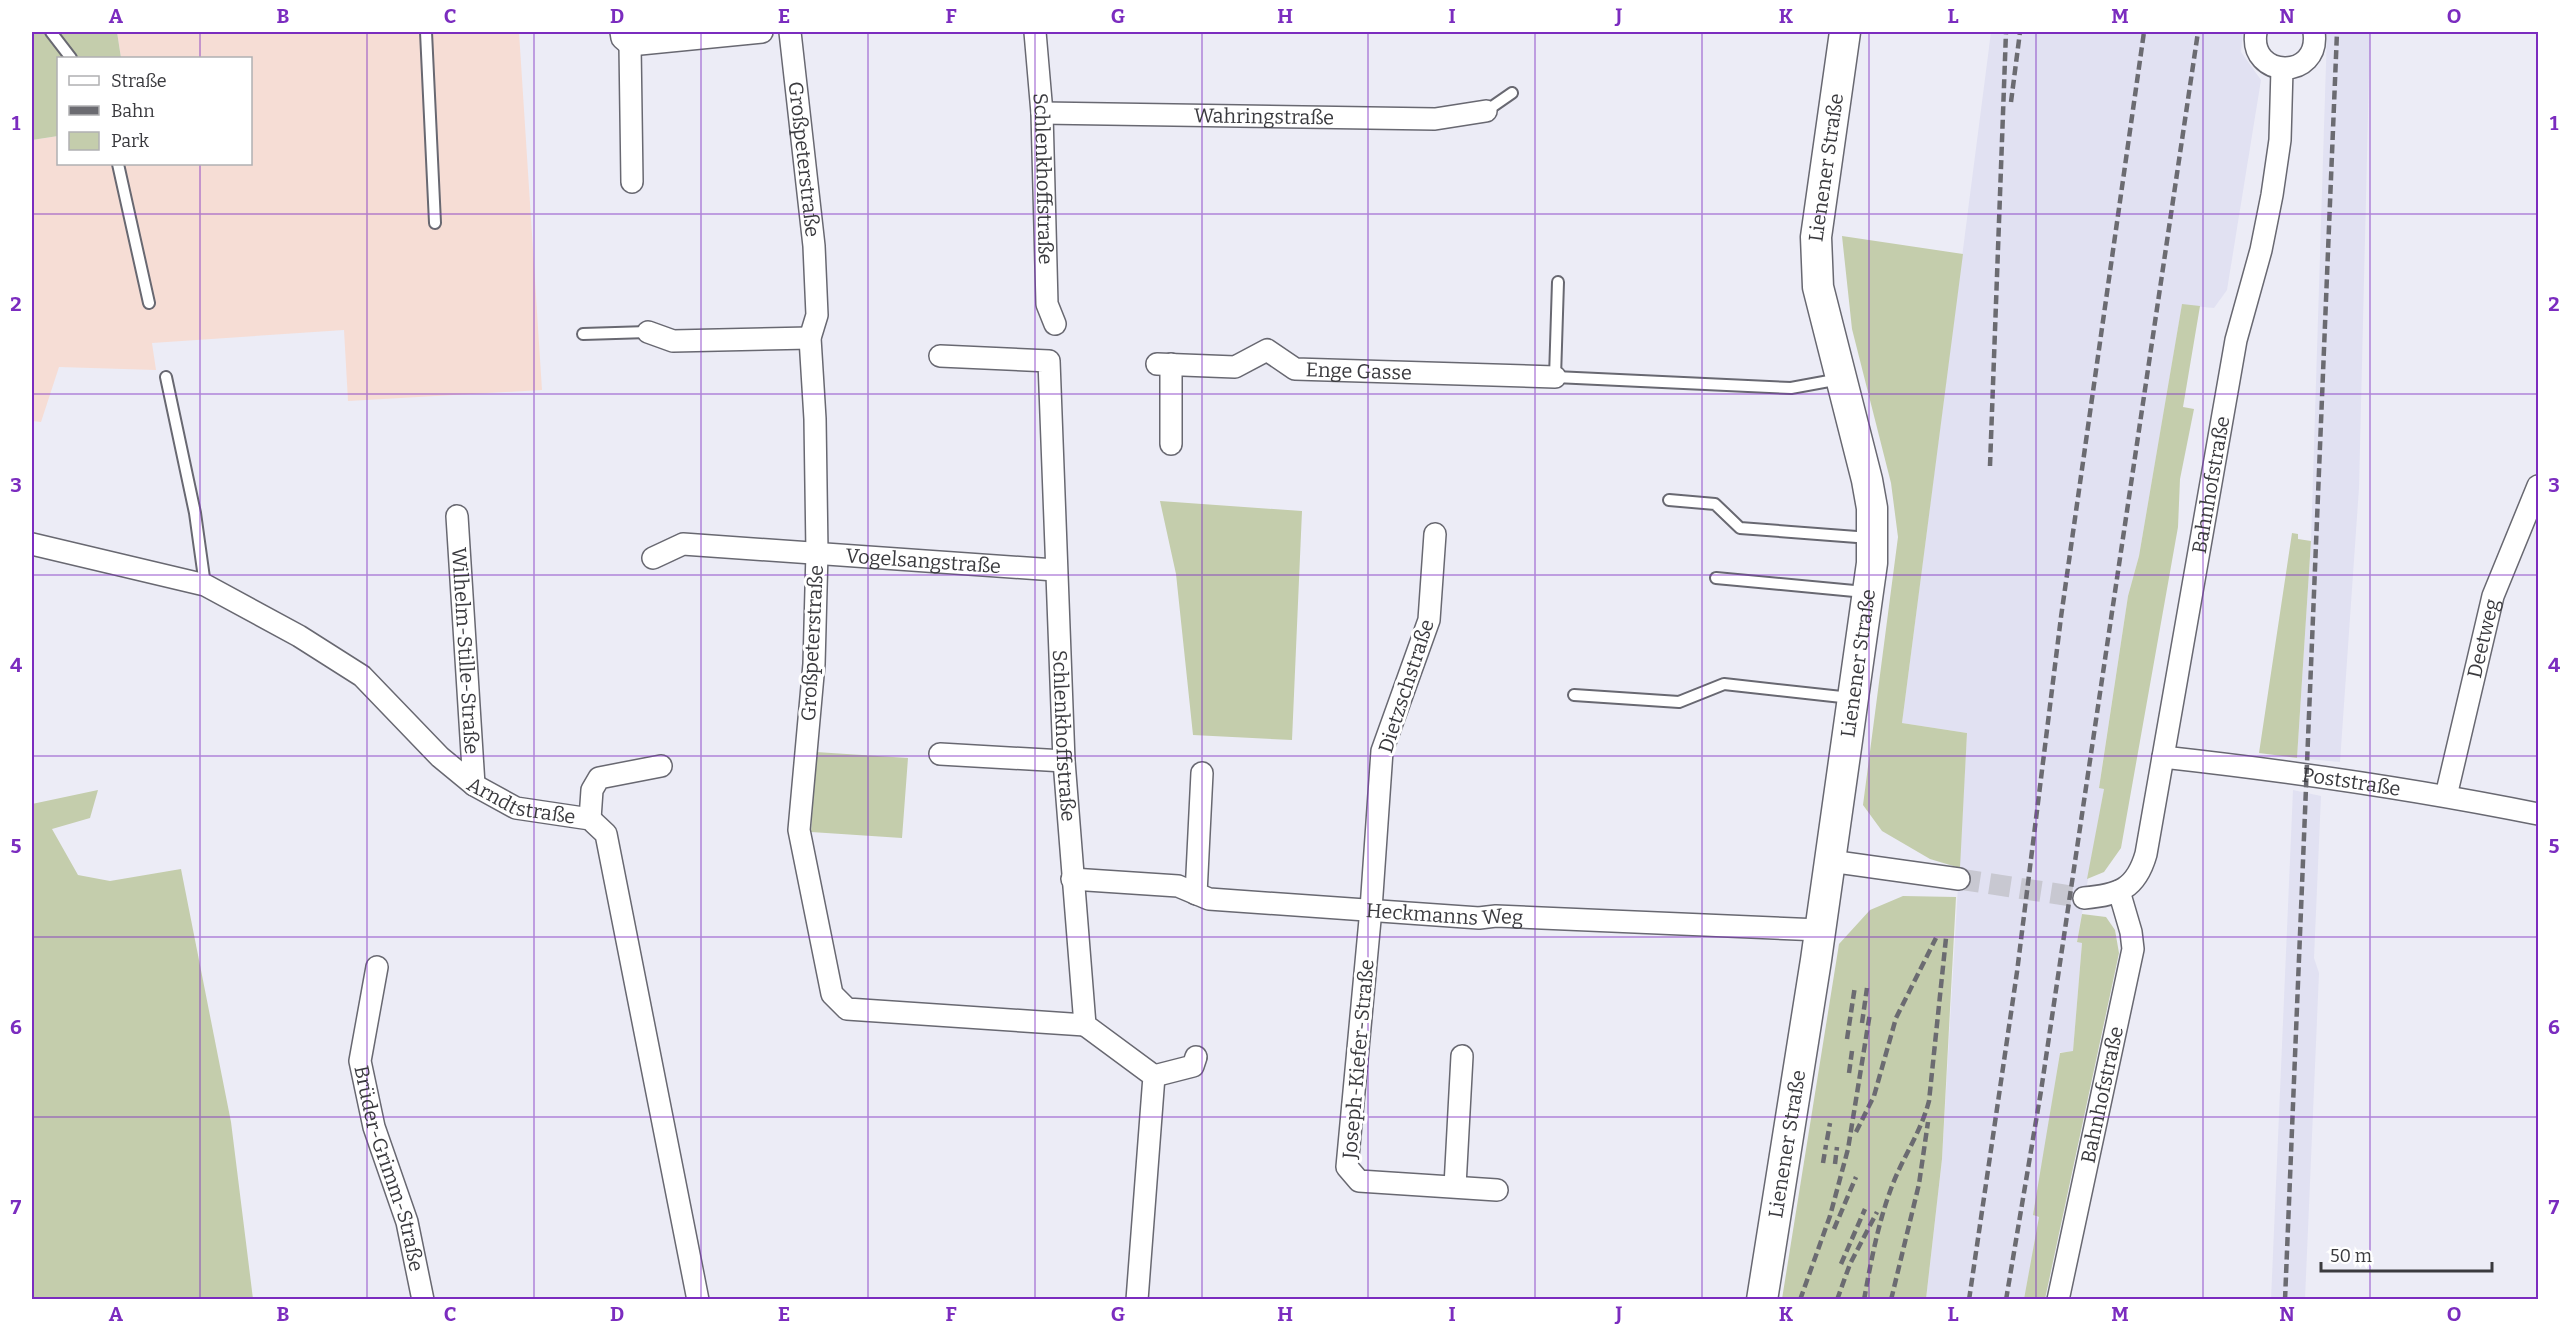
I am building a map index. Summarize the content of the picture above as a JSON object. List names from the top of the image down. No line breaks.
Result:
{"streets":{"street":["Wahringstraße","Großpeterstraße","Lienener Straße","Schlenkhoffstraße","Enge Gasse","Bahnhofstraße","Vogelsangstraße","Deetweg","Wilhelm-Stille-Straße","Dietzschstraße","Poststraße","Arndtstraße","Heckmanns Weg","Joseph-Kiefer-Straße","Brüder-Grimm-Straße"]},"crossings":[["Wahringstraße","Schlenkhoffstraße"],["Großpeterstraße","Schlenkhoffstraße"],["Großpeterstraße","Vogelsangstraße"],["Lienener Straße","Enge Gasse"],["Lienener Straße","Heckmanns Weg"],["Schlenkhoffstraße","Vogelsangstraße"],["Schlenkhoffstraße","Heckmanns Weg"],["Bahnhofstraße","Poststraße"],["Deetweg","Poststraße"],["Wilhelm-Stille-Straße","Arndtstraße"],["Dietzschstraße","Heckmanns Weg"],["Dietzschstraße","Joseph-Kiefer-Straße"],["Heckmanns Weg","Joseph-Kiefer-Straße"]],"legend":["Straße","Bahn","Park"],"scale_bar":"50 m","grid":{"columns":["A","B","C","D","E","F","G","H","I","J","K","L","M","N","O"],"rows":["1","2","3","4","5","6","7"]}}
